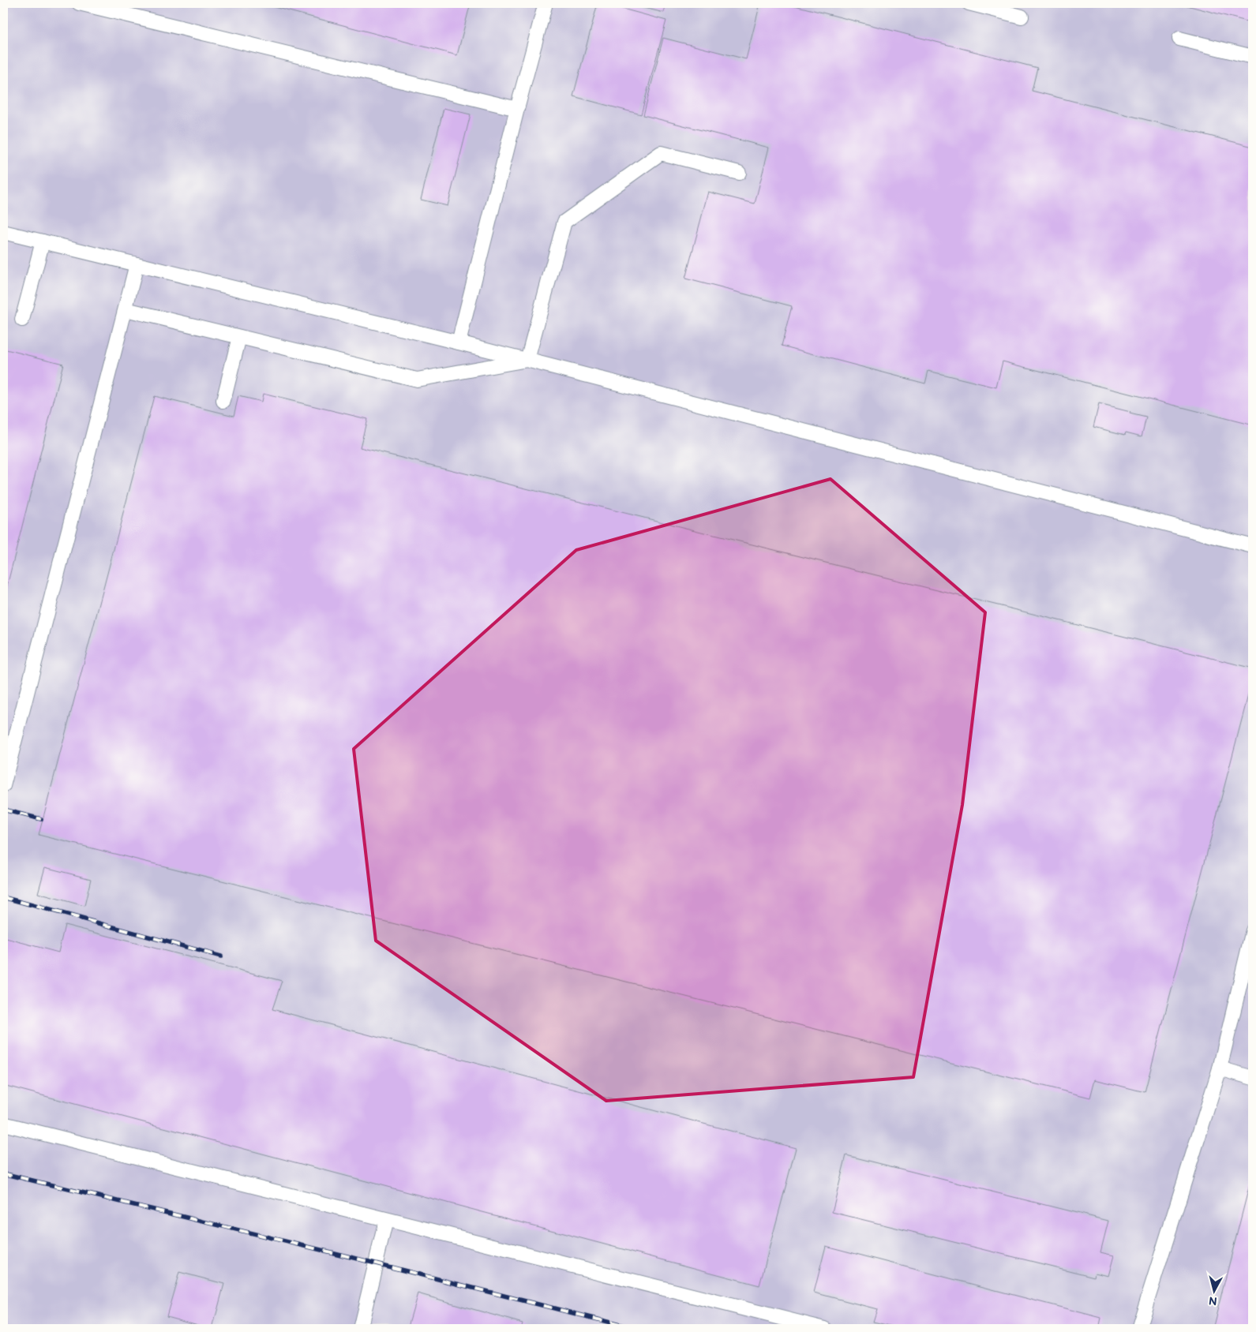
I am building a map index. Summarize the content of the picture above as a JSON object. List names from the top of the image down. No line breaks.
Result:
{"north":"bottom"}
